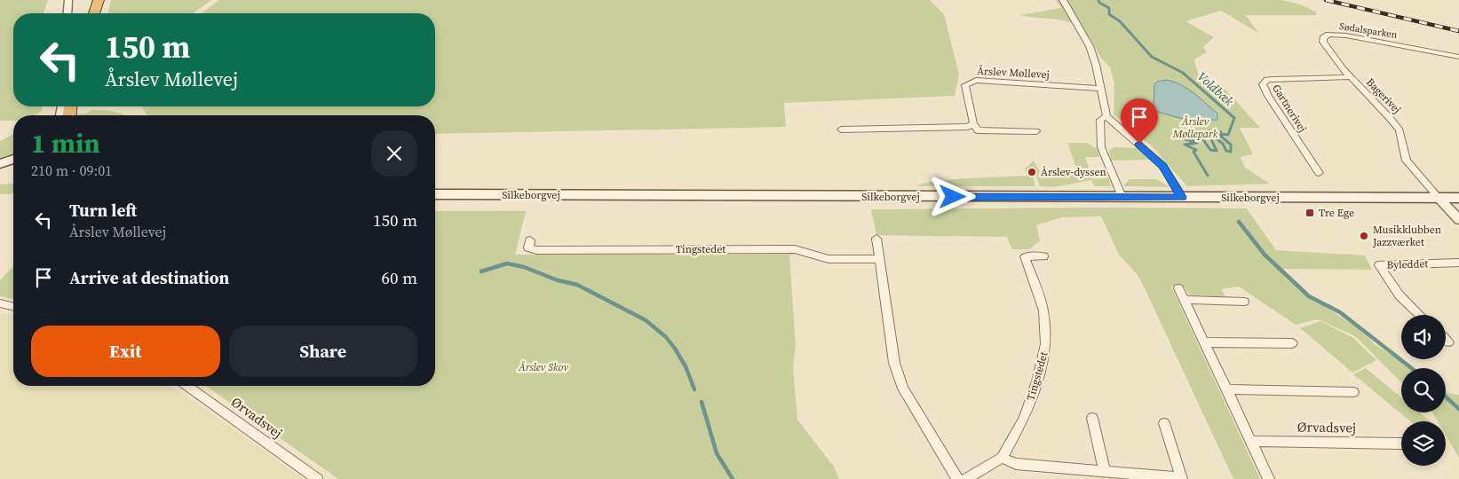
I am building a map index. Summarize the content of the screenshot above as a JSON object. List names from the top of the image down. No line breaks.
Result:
{"streets":{"main road":["Silkeborgvej"],"street":["Sødalsparken","Årslev Møllevej","Bagerivej","Gartnerivej","Tingstedet","Byleddet","Ørvadsvej"]},"crossings":[["Sødalsparken","Bagerivej"],["Sødalsparken","Gartnerivej"],["Bagerivej","Gartnerivej"],["Bagerivej","Silkeborgvej"]],"water":["Voldbæk"],"parks":["Årslev Møllepark","Årslev Skov"],"places":{"other":["Årslev-dyssen","Musikklubben Jazzværket"],"transit":["Tre Ege"]},"page":{"turn":["150 m","Årslev Møllevej"],"heading":["1 min","210 m · 09:01"],"list":[{"name":"Turn left","note":"Årslev Møllevej","value":"150 m"},{"name":"Arrive at destination","value":"60 m"}],"buttons":["Exit","Share"]}}
